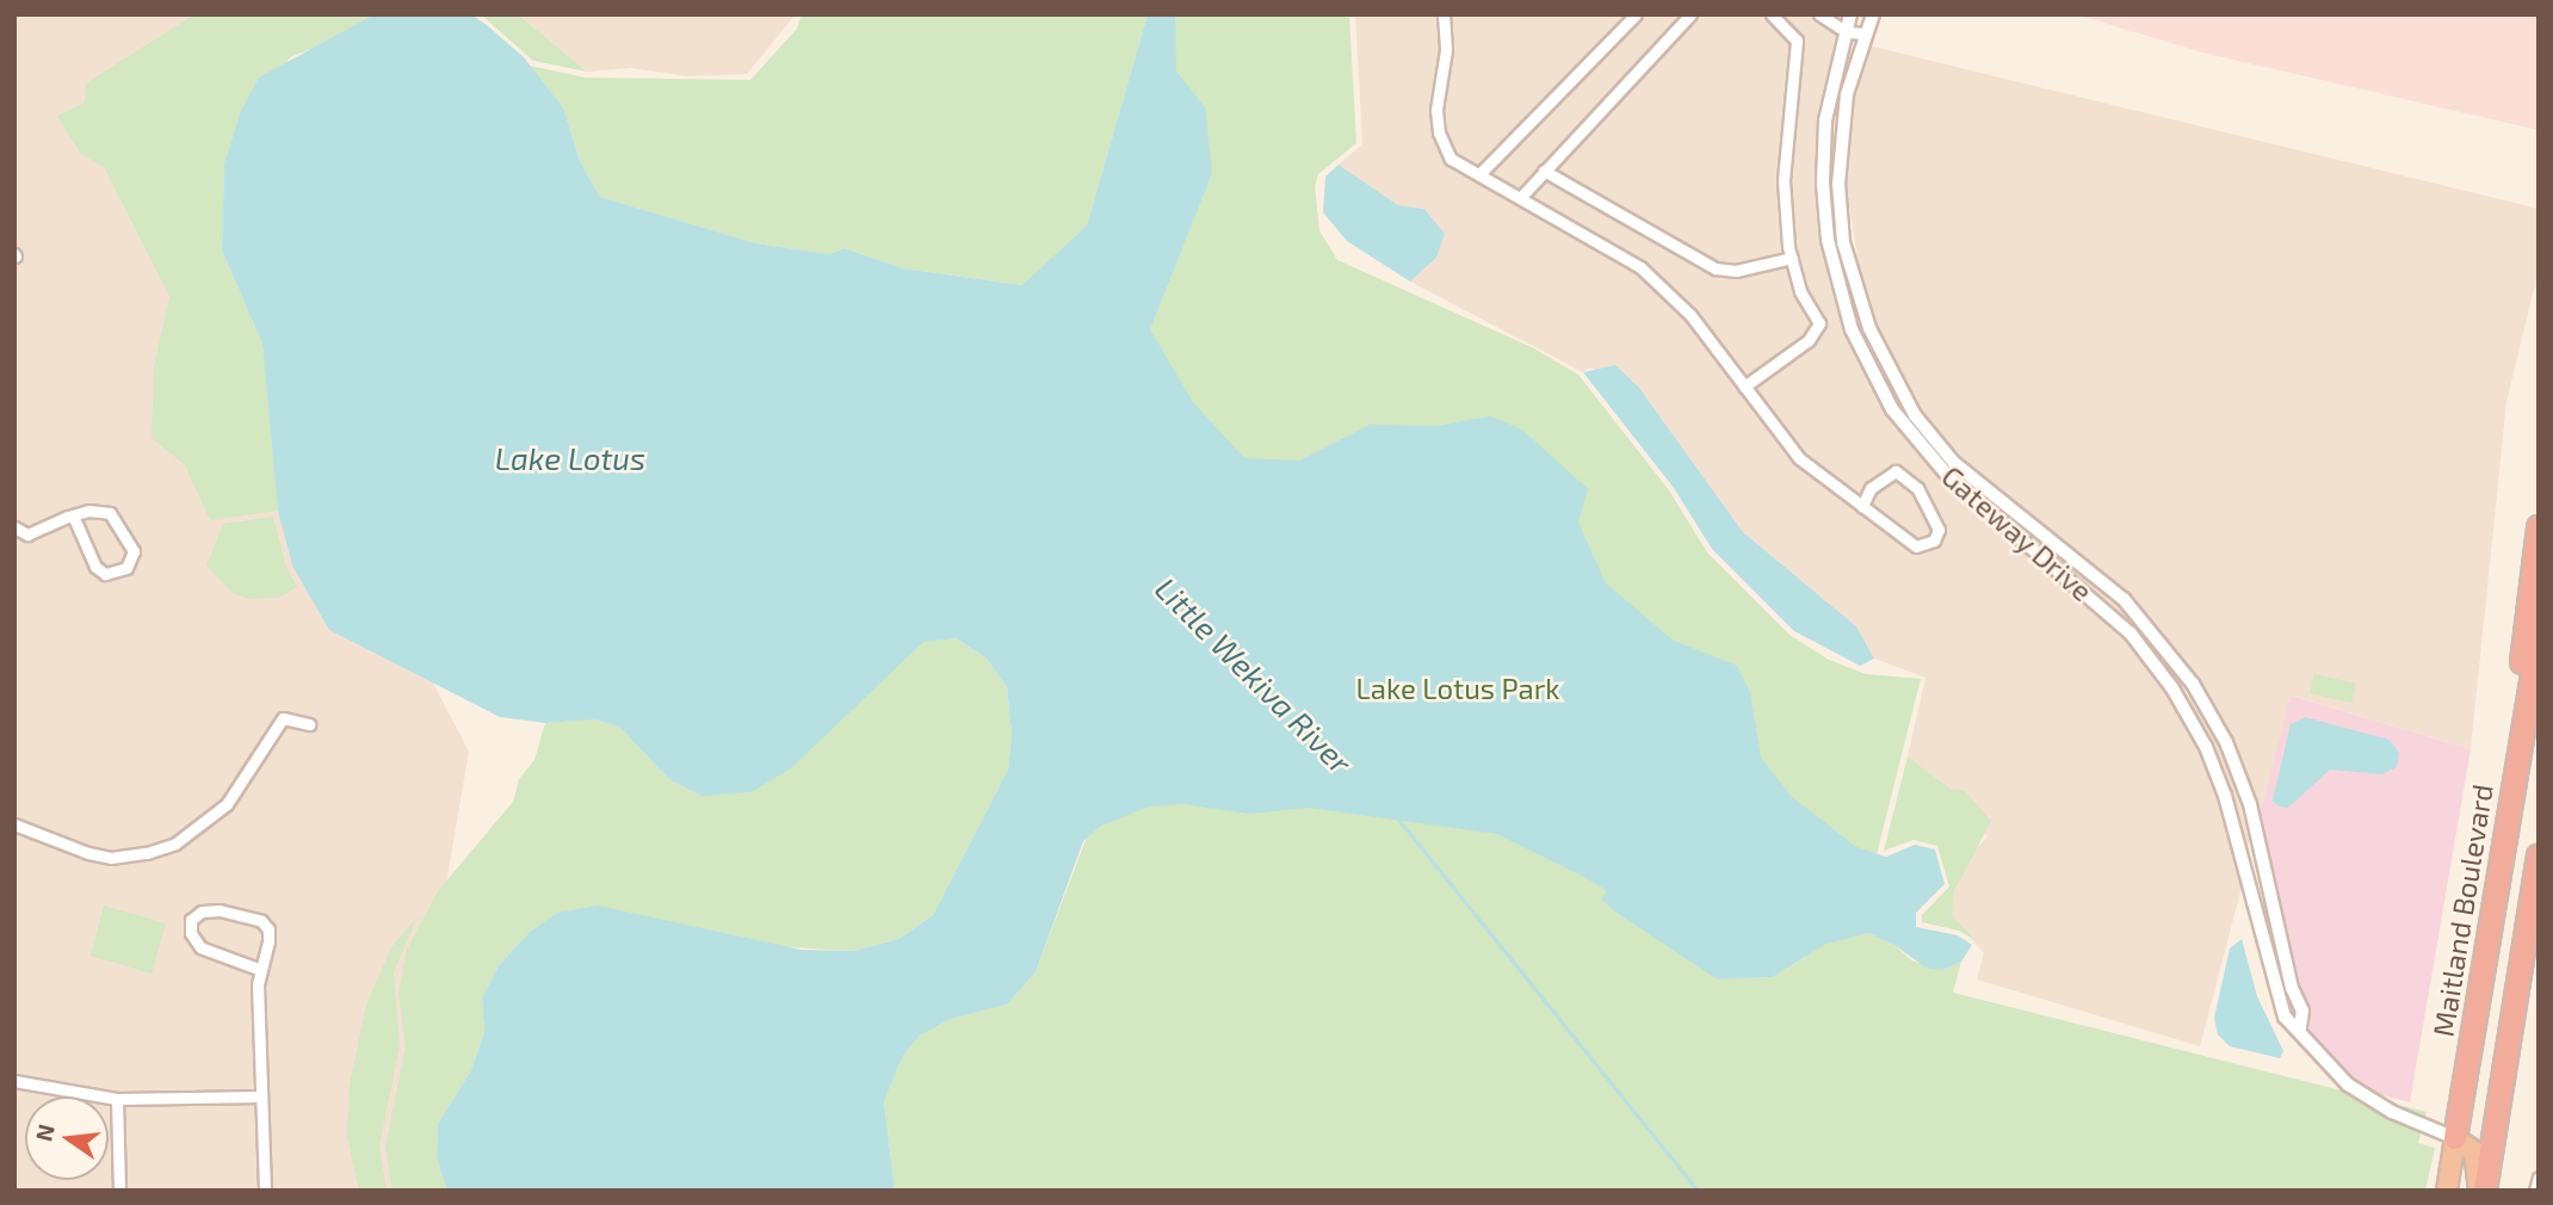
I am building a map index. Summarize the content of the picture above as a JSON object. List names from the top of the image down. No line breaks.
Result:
{"streets":{"highway":["Maitland Boulevard"],"street":["Gateway Drive"]},"crossings":[["Gateway Drive","Maitland Boulevard"]],"water":["Lake Lotus","Little Wekiva River"],"parks":["Lake Lotus Park"],"north":"left"}
